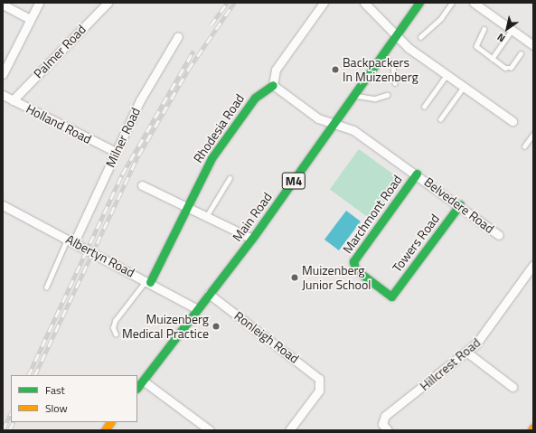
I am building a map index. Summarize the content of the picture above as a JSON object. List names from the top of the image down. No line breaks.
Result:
{"streets":{"street":["Palmer Road","Holland Road","Rhodesia Road","Milner Road","M4","Belvedere Road","Marchmont Road","Main Road","Towers Road","Albertyn Road","Ronleigh Road","Hillcrest Road"]},"crossings":[["Palmer Road","Holland Road"],["Holland Road","Milner Road"],["Rhodesia Road","Belvedere Road"],["Rhodesia Road","Albertyn Road"],["Milner Road","Albertyn Road"],["Belvedere Road","Marchmont Road"],["Belvedere Road","Main Road"],["Belvedere Road","Towers Road"],["Marchmont Road","Towers Road"],["Main Road","Albertyn Road"],["Main Road","Ronleigh Road"]],"places":["Backpackers In Muizenberg","Muizenberg Junior School","Muizenberg Medical Practice"],"legend":["Fast","Slow"],"north":"bottom left"}
